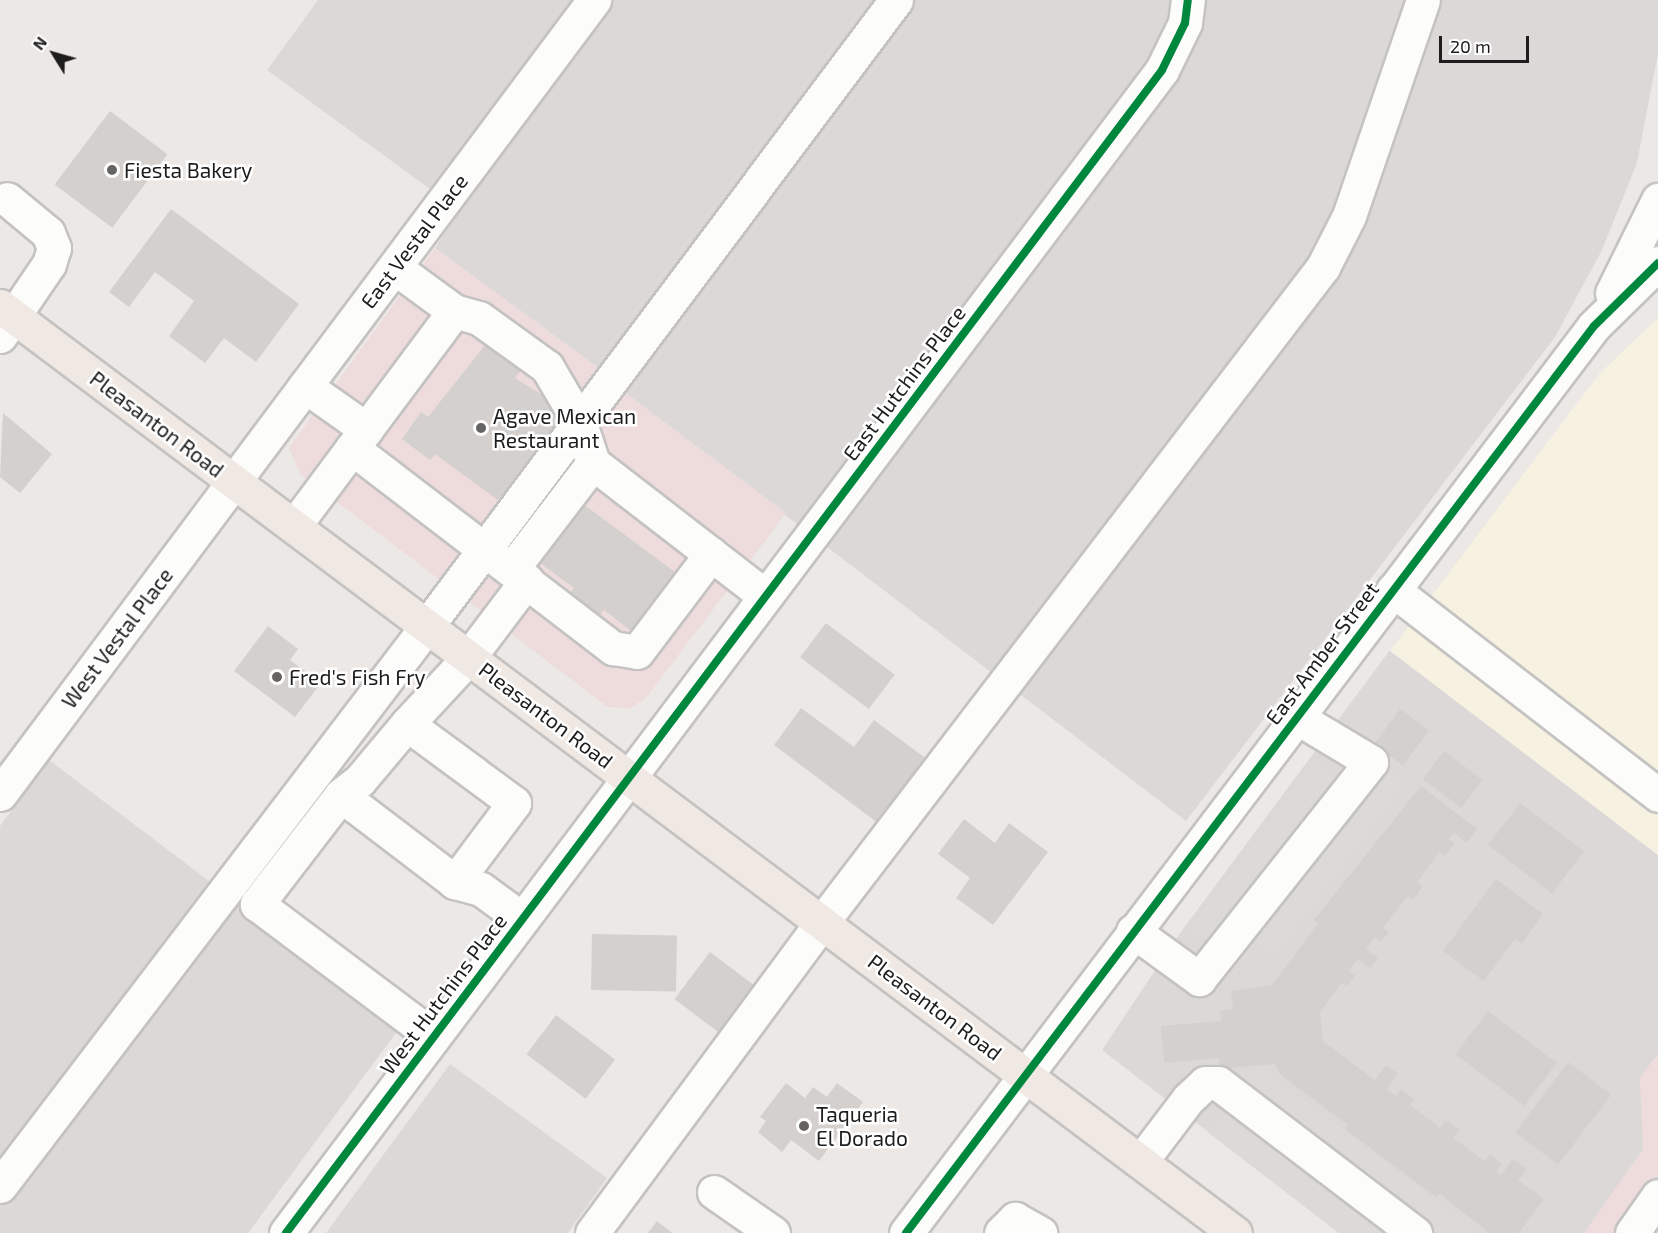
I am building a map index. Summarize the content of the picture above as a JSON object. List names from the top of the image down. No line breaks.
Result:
{"streets":{"main road":["Pleasanton Road"],"street":["East Vestal Place","East Hutchins Place","West Vestal Place","East Amber Street","West Hutchins Place"]},"crossings":[["East Vestal Place","Pleasanton Road"],["East Vestal Place","West Vestal Place"],["East Hutchins Place","Pleasanton Road"],["East Hutchins Place","West Hutchins Place"],["Pleasanton Road","West Vestal Place"],["Pleasanton Road","East Amber Street"],["Pleasanton Road","West Hutchins Place"]],"places":["Fiesta Bakery","Agave Mexican Restaurant","Fred's Fish Fry","Taqueria El Dorado"],"scale_bar":"20 m","north":"top left"}
